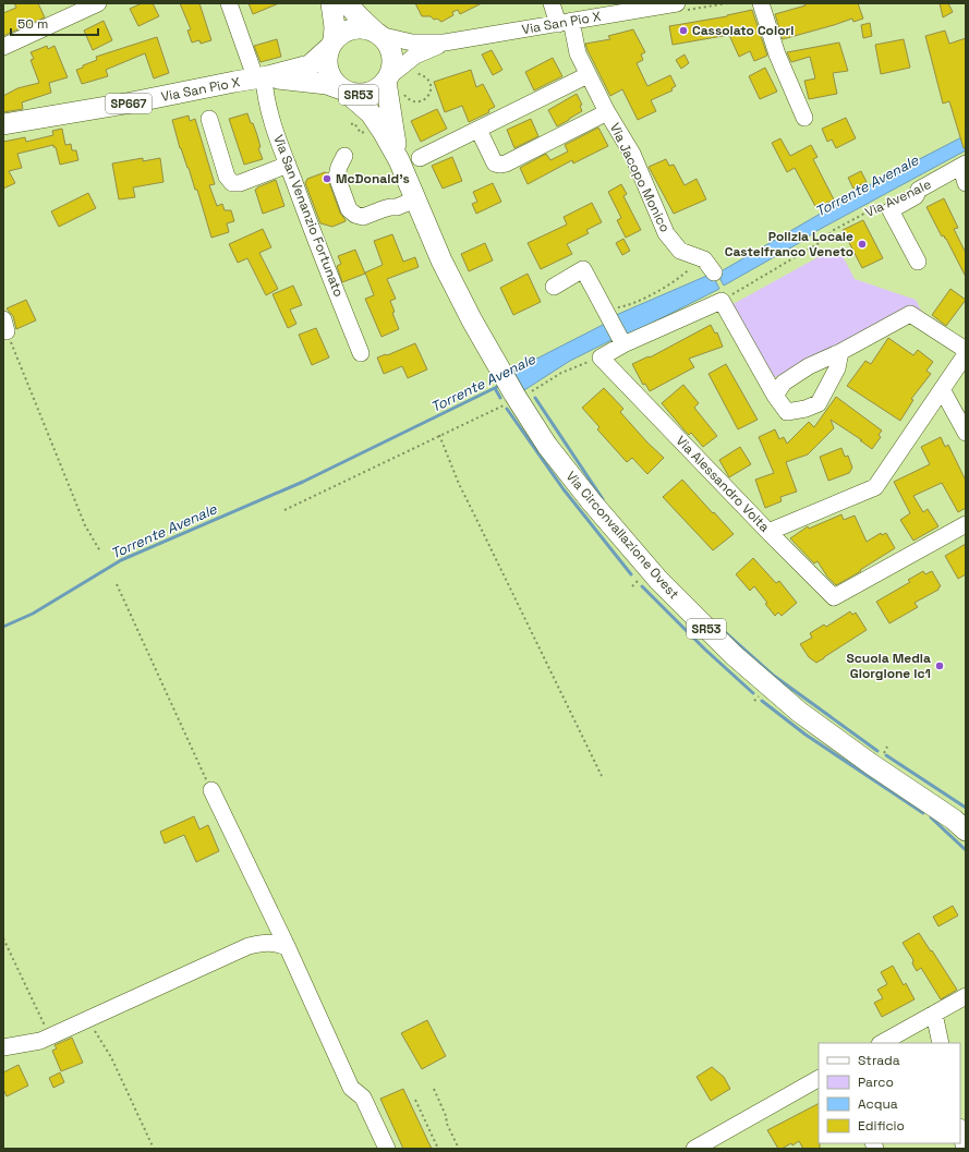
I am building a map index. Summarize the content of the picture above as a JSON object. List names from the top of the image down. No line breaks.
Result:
{"streets":{"main road":["Via San Pio X","SR53","SP667","Via Circonvallazione Ovest"],"street":["Via Jacopo Monico","Via Avenale","Via San Venanzio Fortunato","Via Alessandro Volta"]},"crossings":[["Via San Pio X","SR53"],["Via San Pio X","Via Jacopo Monico"],["Via San Pio X","Via San Venanzio Fortunato"],["Via San Pio X","Via Circonvallazione Ovest"],["SR53","Via Circonvallazione Ovest"]],"water":["Torrente Avenale"],"places":["Cassolato Colori","McDonald's","Polizia Locale Castelfranco Veneto","Scuola Media Giorgione ic1"],"legend":["Strada","Parco","Acqua","Edificio"],"scale_bar":"50 m"}
